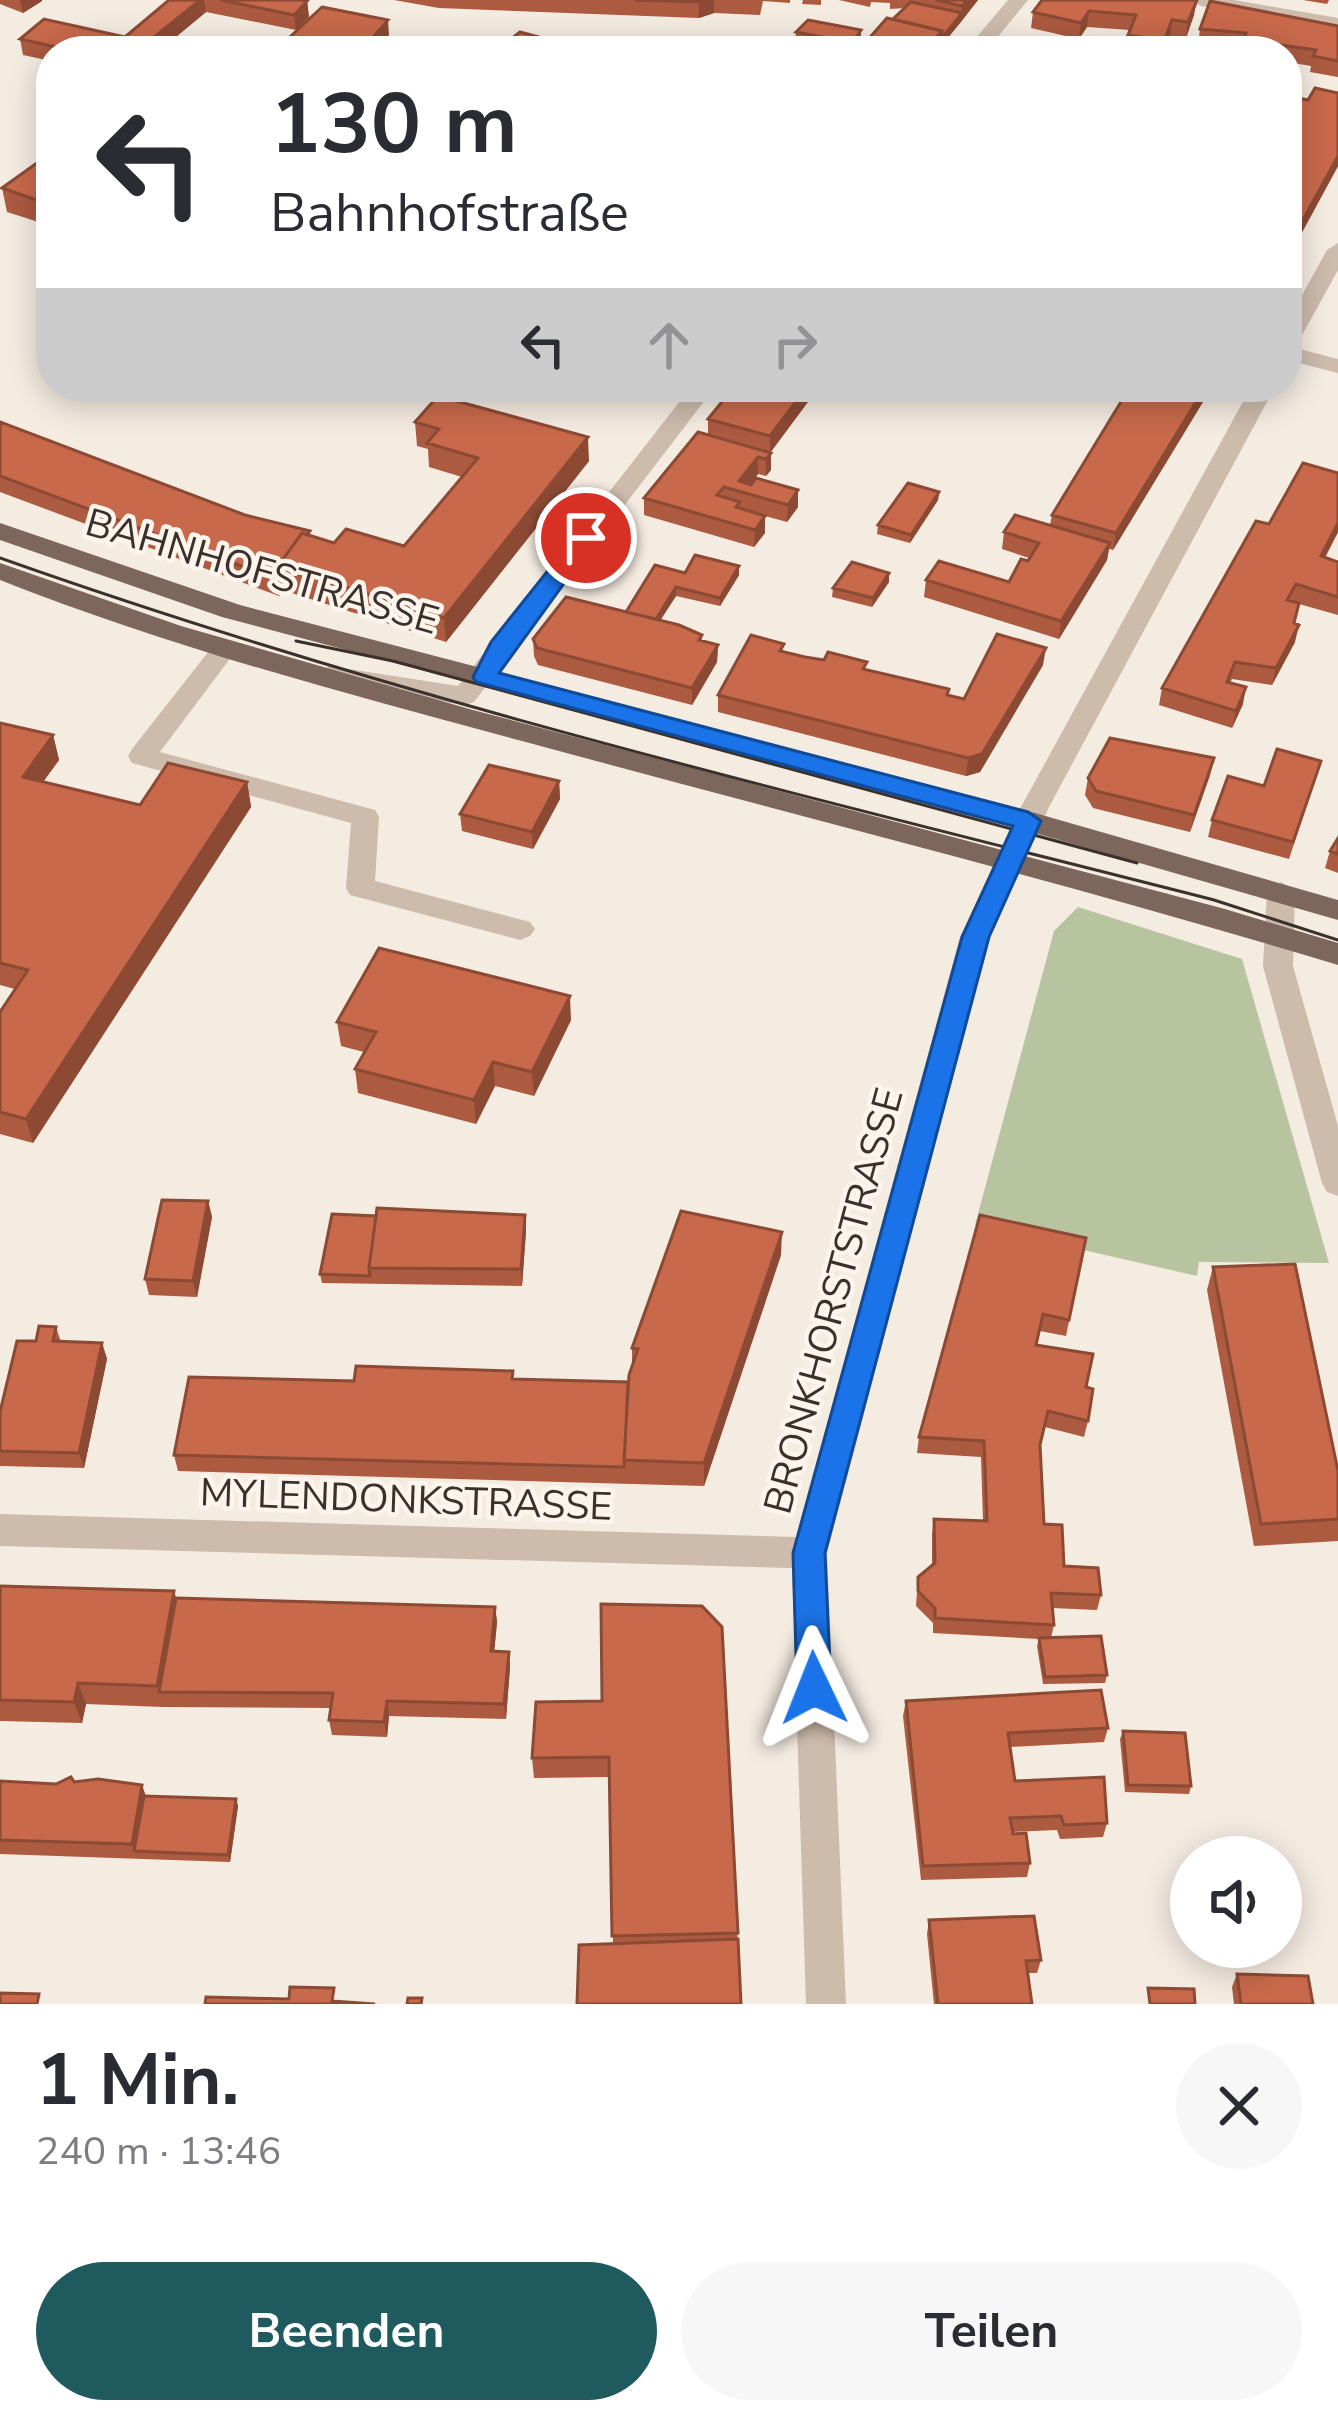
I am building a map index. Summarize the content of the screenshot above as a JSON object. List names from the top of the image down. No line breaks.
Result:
{"streets":{"main road":["BAHNHOFSTRASSE"],"street":["BRONKHORSTSTRASSE","MYLENDONKSTRASSE"]},"crossings":[["BAHNHOFSTRASSE","BRONKHORSTSTRASSE"],["BRONKHORSTSTRASSE","MYLENDONKSTRASSE"]],"page":{"turn":["130 m","Bahnhofstraße"],"heading":["1 Min.","240 m · 13:46"],"buttons":["Beenden","Teilen"]}}
